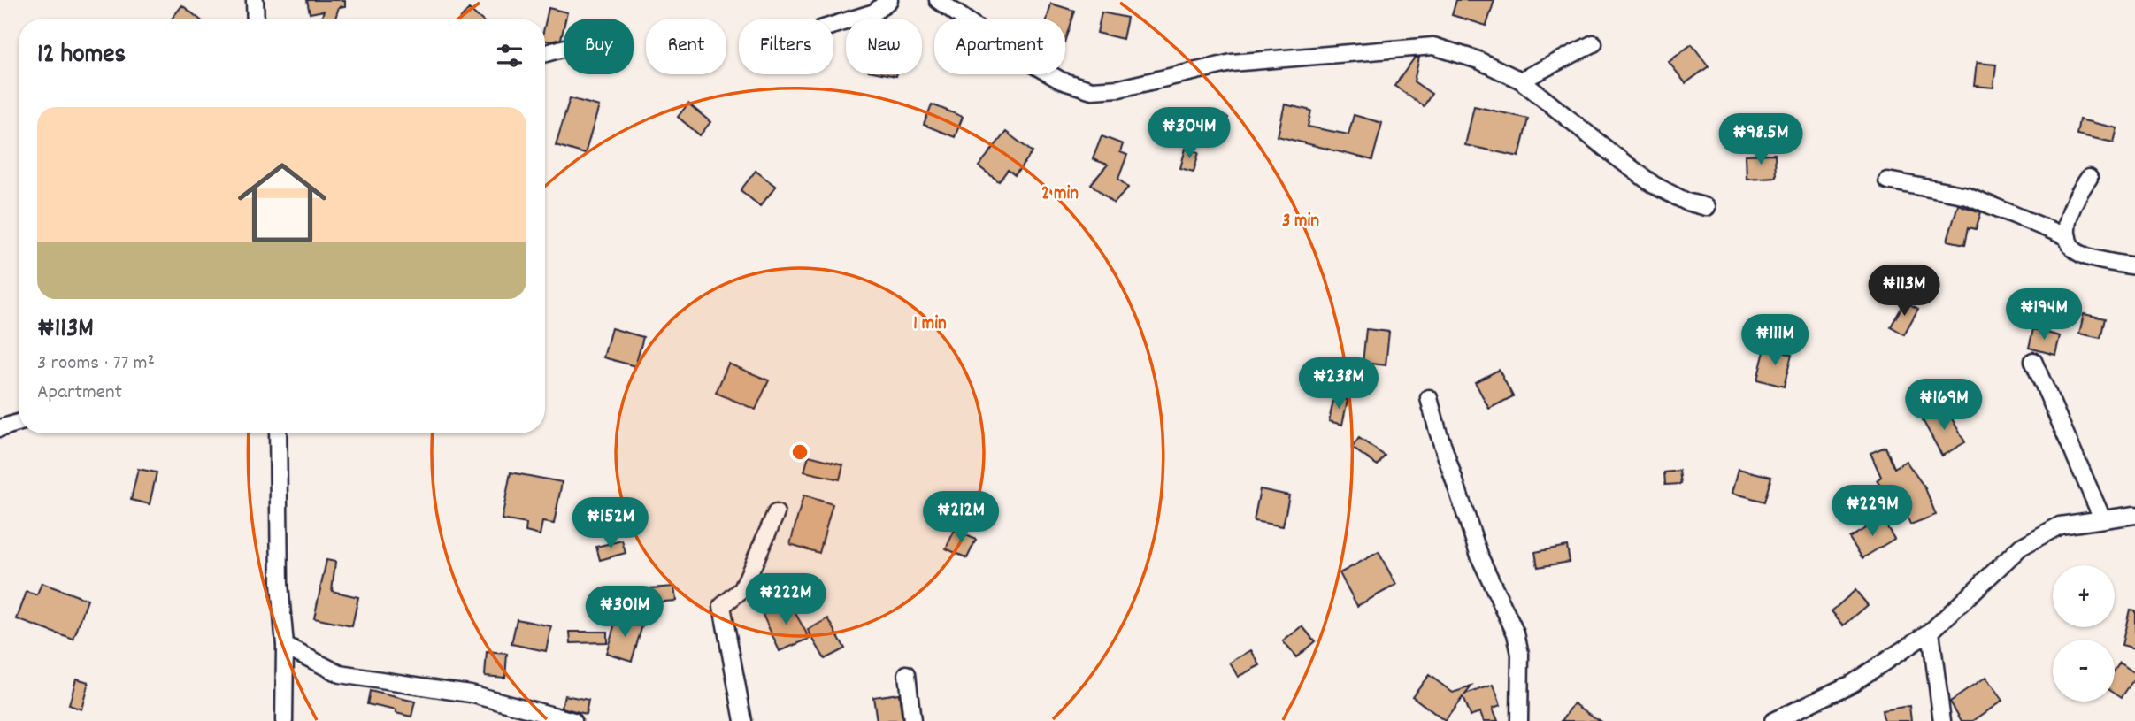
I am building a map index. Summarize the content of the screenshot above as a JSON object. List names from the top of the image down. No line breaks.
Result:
{"page":{"chip":["Buy","Rent","Filters","New","Apartment"],"heading":"12 homes","list":[{"name":"₦113M","note":"3 rooms · 77 m² · Apartment"}],"price":["₦304M","₦98.5M","₦113M","₦194M","₦111M","₦238M","₦169M","₦229M","₦212M","₦152M","₦222M","₦301M"],"map_buttons":["+","−"]},"rings":["2 min","3 min","1 min"]}
